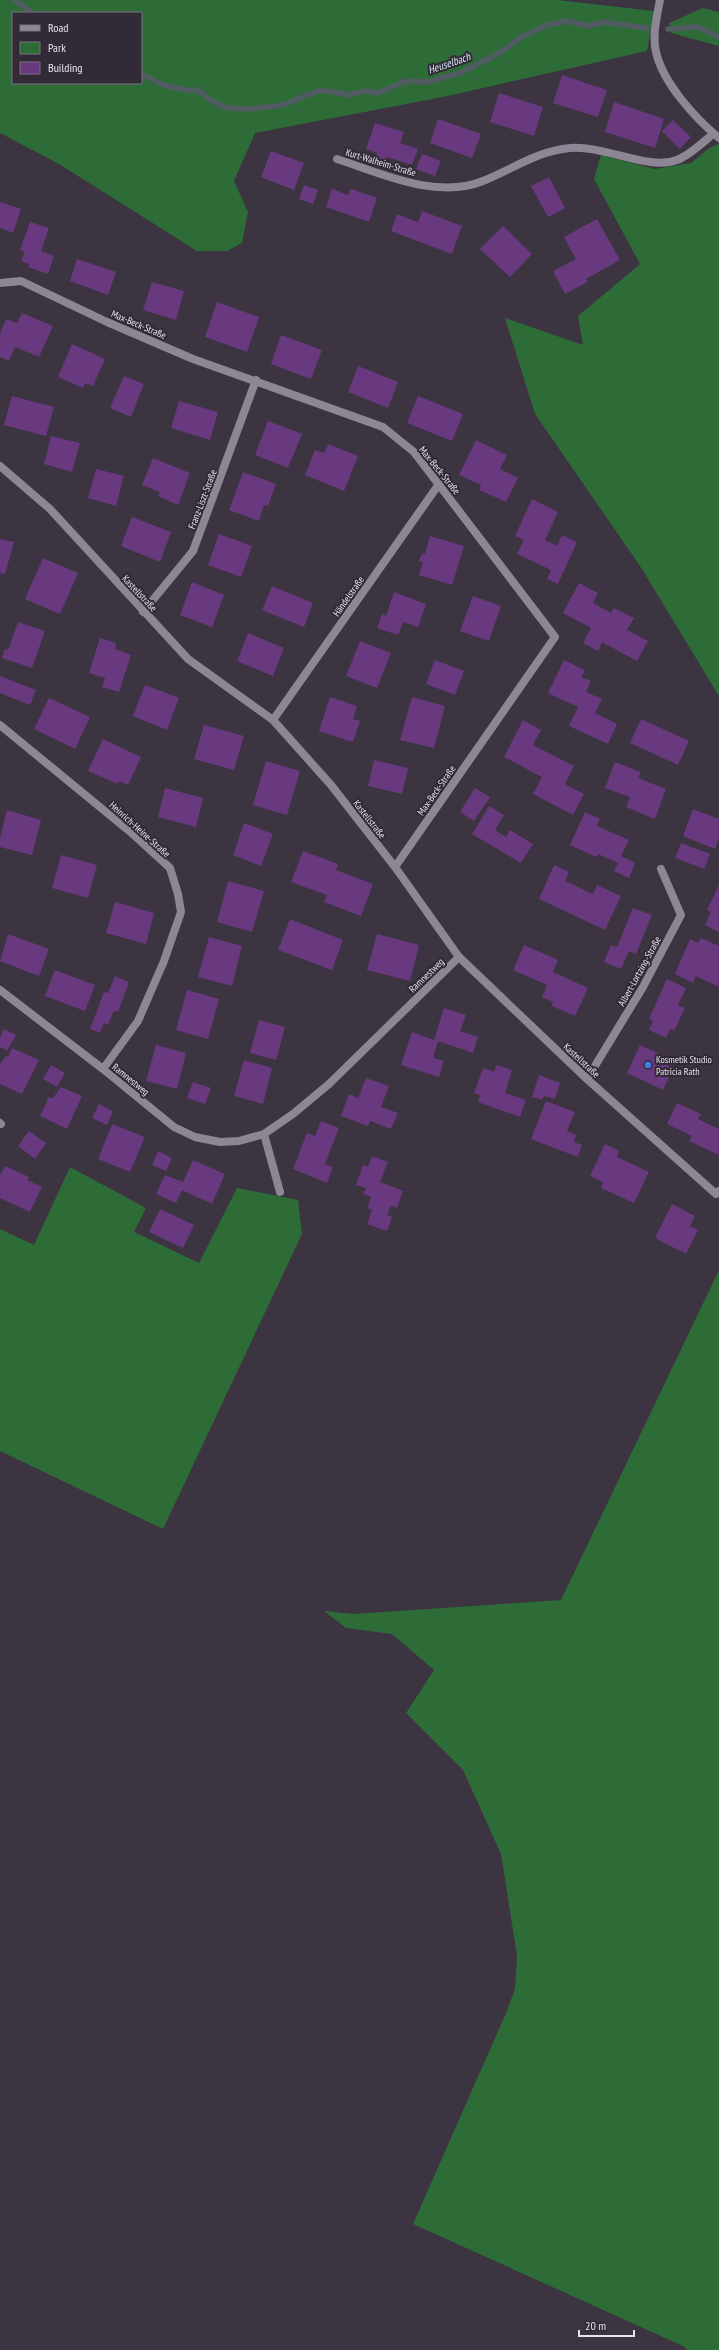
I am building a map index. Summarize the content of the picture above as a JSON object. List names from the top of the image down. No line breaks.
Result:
{"streets":{"street":["Kurt-Walheim-Straße","Max-Beck-Straße","Franz-Liszt-Straße","Kastellstraße","Händelstraße","Heinrich-Heine-Straße","Albert-Lortzing-Straße","Ramnestweg"]},"crossings":[["Max-Beck-Straße","Franz-Liszt-Straße"],["Max-Beck-Straße","Kastellstraße"],["Max-Beck-Straße","Händelstraße"],["Franz-Liszt-Straße","Kastellstraße"],["Kastellstraße","Händelstraße"],["Kastellstraße","Albert-Lortzing-Straße"],["Kastellstraße","Ramnestweg"],["Heinrich-Heine-Straße","Ramnestweg"]],"water":["Heuselbach"],"places":["Kosmetik Studio Patricia Rath"],"legend":["Road","Park","Building"],"scale_bar":"20 m"}
